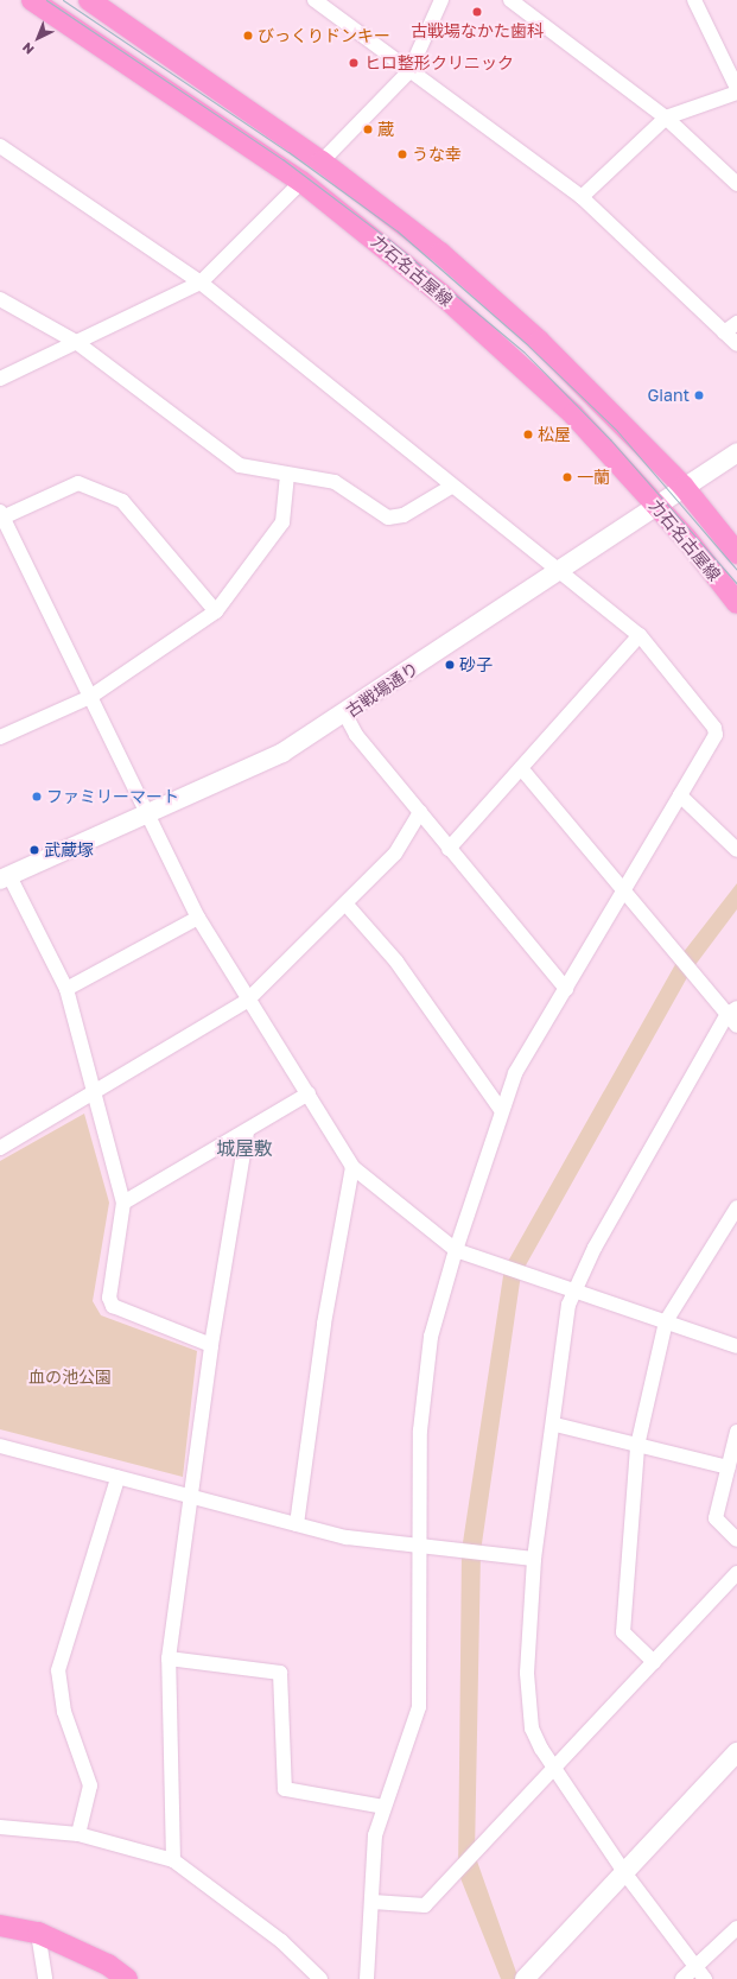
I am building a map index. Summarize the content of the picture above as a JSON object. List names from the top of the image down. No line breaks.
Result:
{"streets":{"main road":["力石名古屋線"],"street":["古戦場通り"]},"crossings":[["力石名古屋線","古戦場通り"]],"districts":["城屋敷"],"parks":["血の池公園"],"places":["古戦場なかた歯科","びっくりドンキー","ヒロ整形クリニック","蔵","うな幸","Giant","松屋","一蘭","砂子","ファミリーマート","武蔵塚"],"north":"bottom left"}
